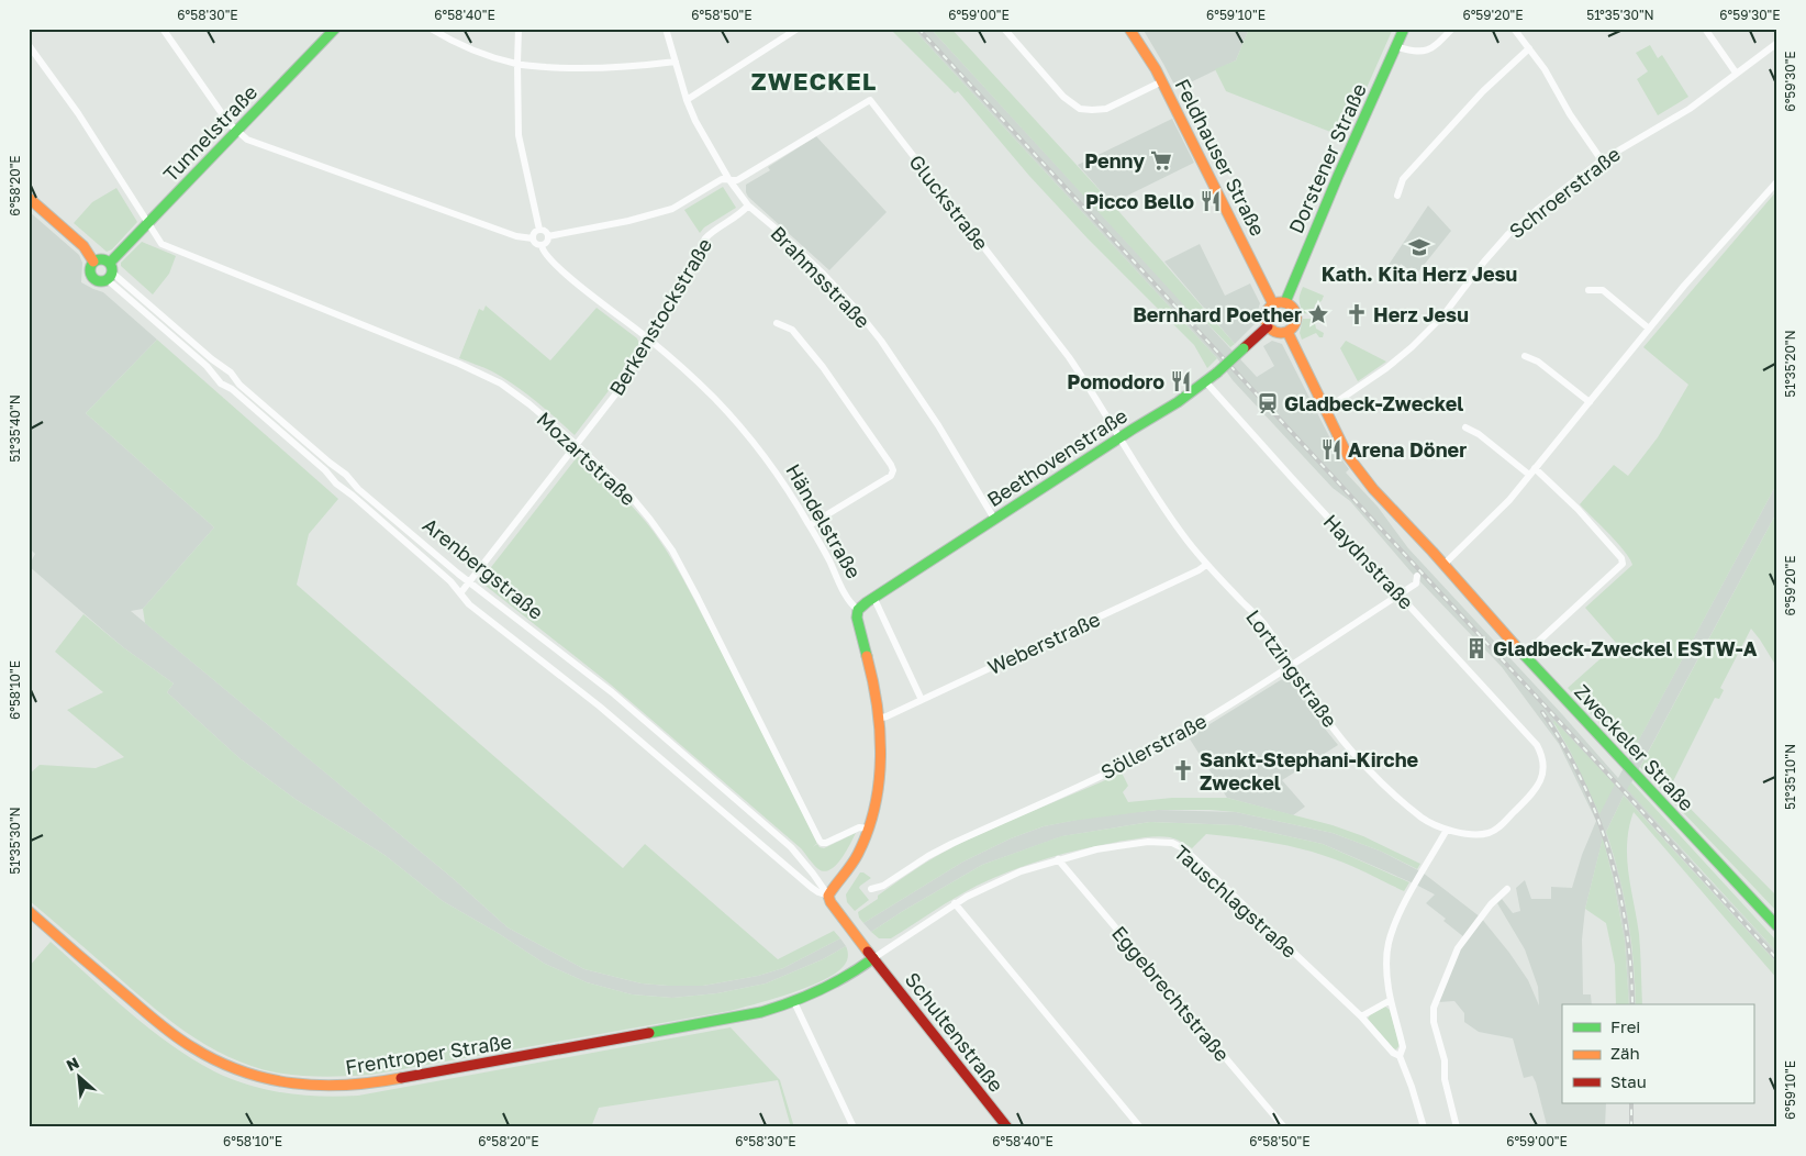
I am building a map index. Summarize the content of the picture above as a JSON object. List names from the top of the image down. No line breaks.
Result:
{"streets":{"street":["Tunnelstraße","Feldhauser Straße","Dorstener Straße","Schroerstraße","Gluckstraße","Brahmsstraße","Berkenstockstraße","Beethovenstraße","Mozartstraße","Händelstraße","Haydnstraße","Arenbergstraße","Weberstraße","Lortzingstraße","Söllerstraße","Zweckeler Straße","Tauschlagstraße","Eggebrechtstraße","Schultenstraße","Frentroper Straße"]},"crossings":[["Tunnelstraße","Mozartstraße"],["Tunnelstraße","Arenbergstraße"],["Feldhauser Straße","Dorstener Straße"],["Feldhauser Straße","Beethovenstraße"],["Dorstener Straße","Beethovenstraße"],["Gluckstraße","Brahmsstraße"],["Gluckstraße","Beethovenstraße"],["Gluckstraße","Lortzingstraße"],["Brahmsstraße","Berkenstockstraße"],["Brahmsstraße","Beethovenstraße"],["Berkenstockstraße","Mozartstraße"],["Berkenstockstraße","Händelstraße"],["Berkenstockstraße","Arenbergstraße"],["Beethovenstraße","Händelstraße"],["Beethovenstraße","Haydnstraße"],["Beethovenstraße","Lortzingstraße"],["Mozartstraße","Händelstraße"],["Händelstraße","Arenbergstraße"],["Händelstraße","Weberstraße"],["Haydnstraße","Lortzingstraße"],["Haydnstraße","Söllerstraße"],["Arenbergstraße","Tauschlagstraße"],["Arenbergstraße","Schultenstraße"],["Arenbergstraße","Frentroper Straße"],["Weberstraße","Lortzingstraße"],["Lortzingstraße","Söllerstraße"],["Lortzingstraße","Tauschlagstraße"],["Tauschlagstraße","Eggebrechtstraße"],["Tauschlagstraße","Schultenstraße"],["Tauschlagstraße","Frentroper Straße"],["Schultenstraße","Frentroper Straße"]],"districts":["ZWECKEL"],"places":{"supermarket":["Penny"],"restaurant":["Picco Bello","Pomodoro","Arena Döner"],"school or university":["Kath. Kita Herz Jesu"],"place":["Bernhard Poether"],"church":["Herz Jesu","Sankt-Stephani-Kirche Zweckel"],"station":["Gladbeck-Zweckel"],"building":["Gladbeck-Zweckel ESTW-A"]},"legend":["Frei","Zäh","Stau"],"north":"top left","coordinates":["6°58'30\"E","6°58'40\"E","6°58'50\"E","6°59'00\"E","6°59'10\"E","6°59'20\"E","51°35'30\"N","6°59'30\"E","6°58'20\"E","51°35'20\"N","51°35'40\"N","6°58'10\"E","51°35'10\"N"]}
